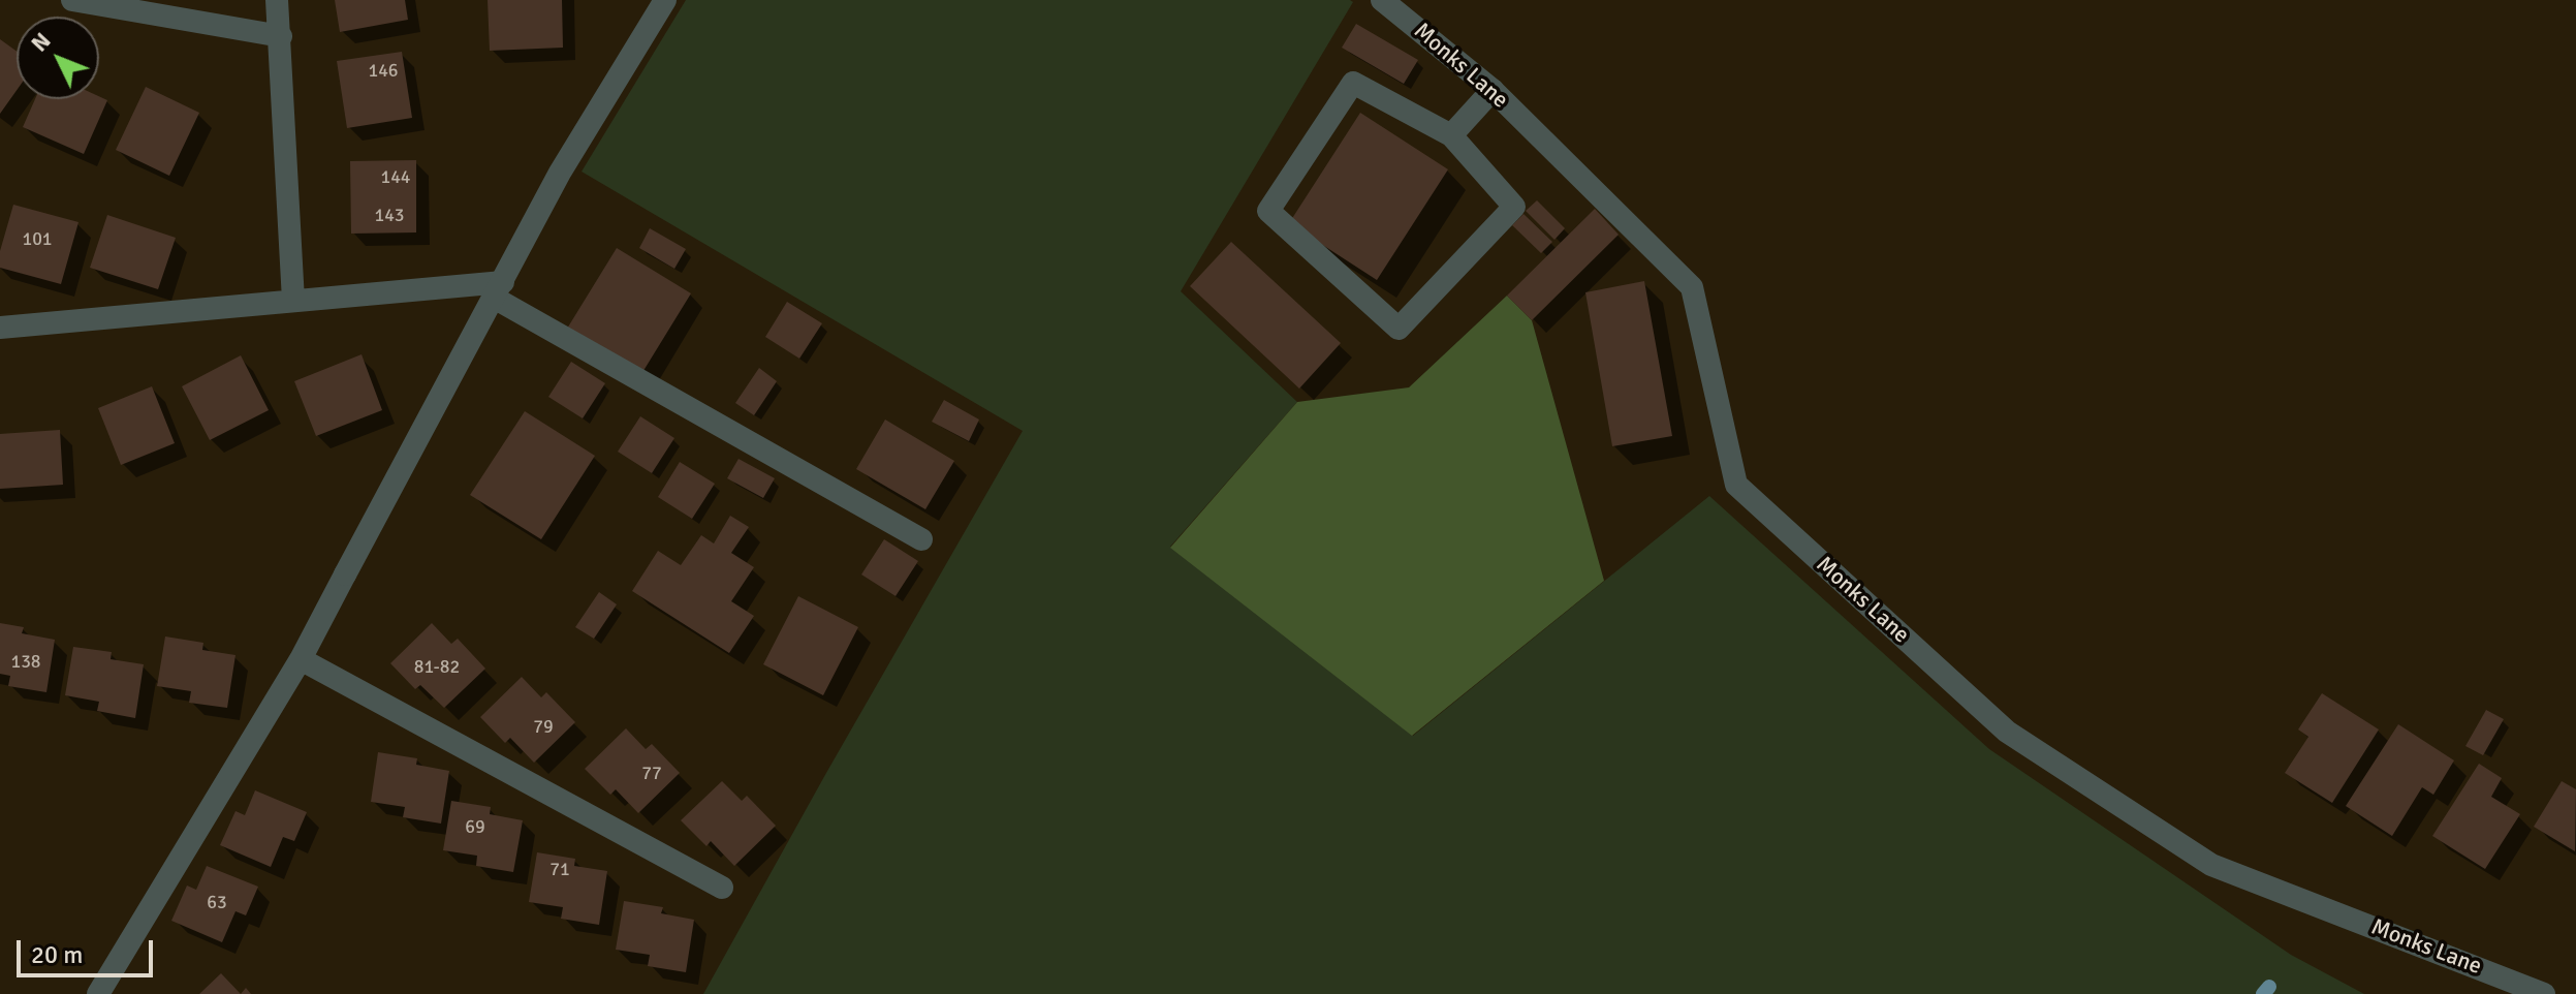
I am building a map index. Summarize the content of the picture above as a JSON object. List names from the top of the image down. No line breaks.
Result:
{"streets":{"street":["Monks Lane"]},"house_numbers":["146","144","143","101","138","81-82","79","77","69","71","63"],"scale_bar":"20 m","north":"top left"}
